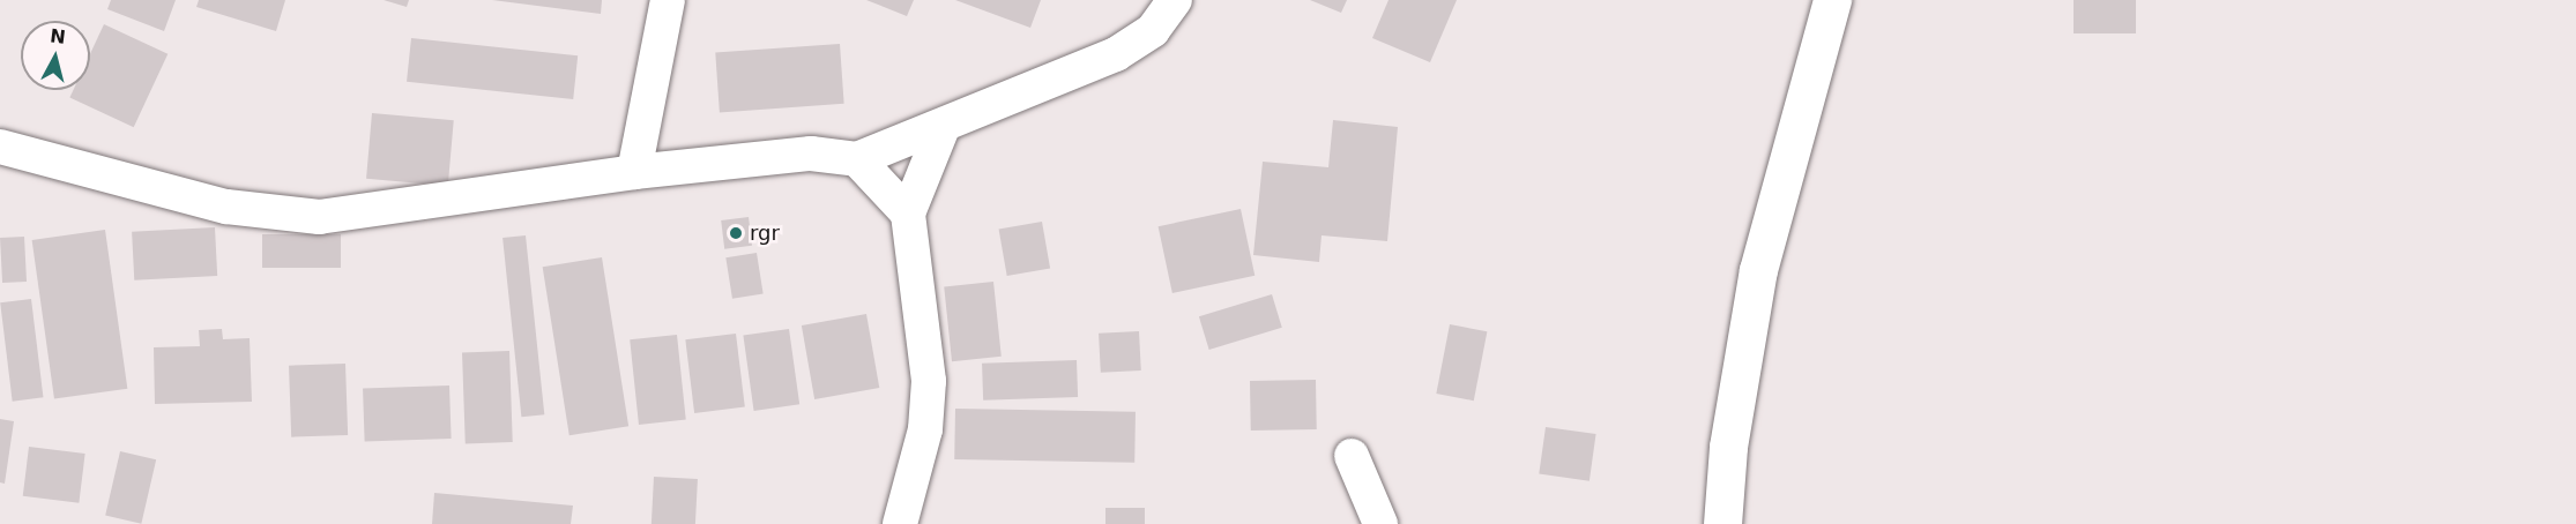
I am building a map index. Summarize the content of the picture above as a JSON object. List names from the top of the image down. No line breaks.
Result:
{"places":["rgr"],"north":"top"}
